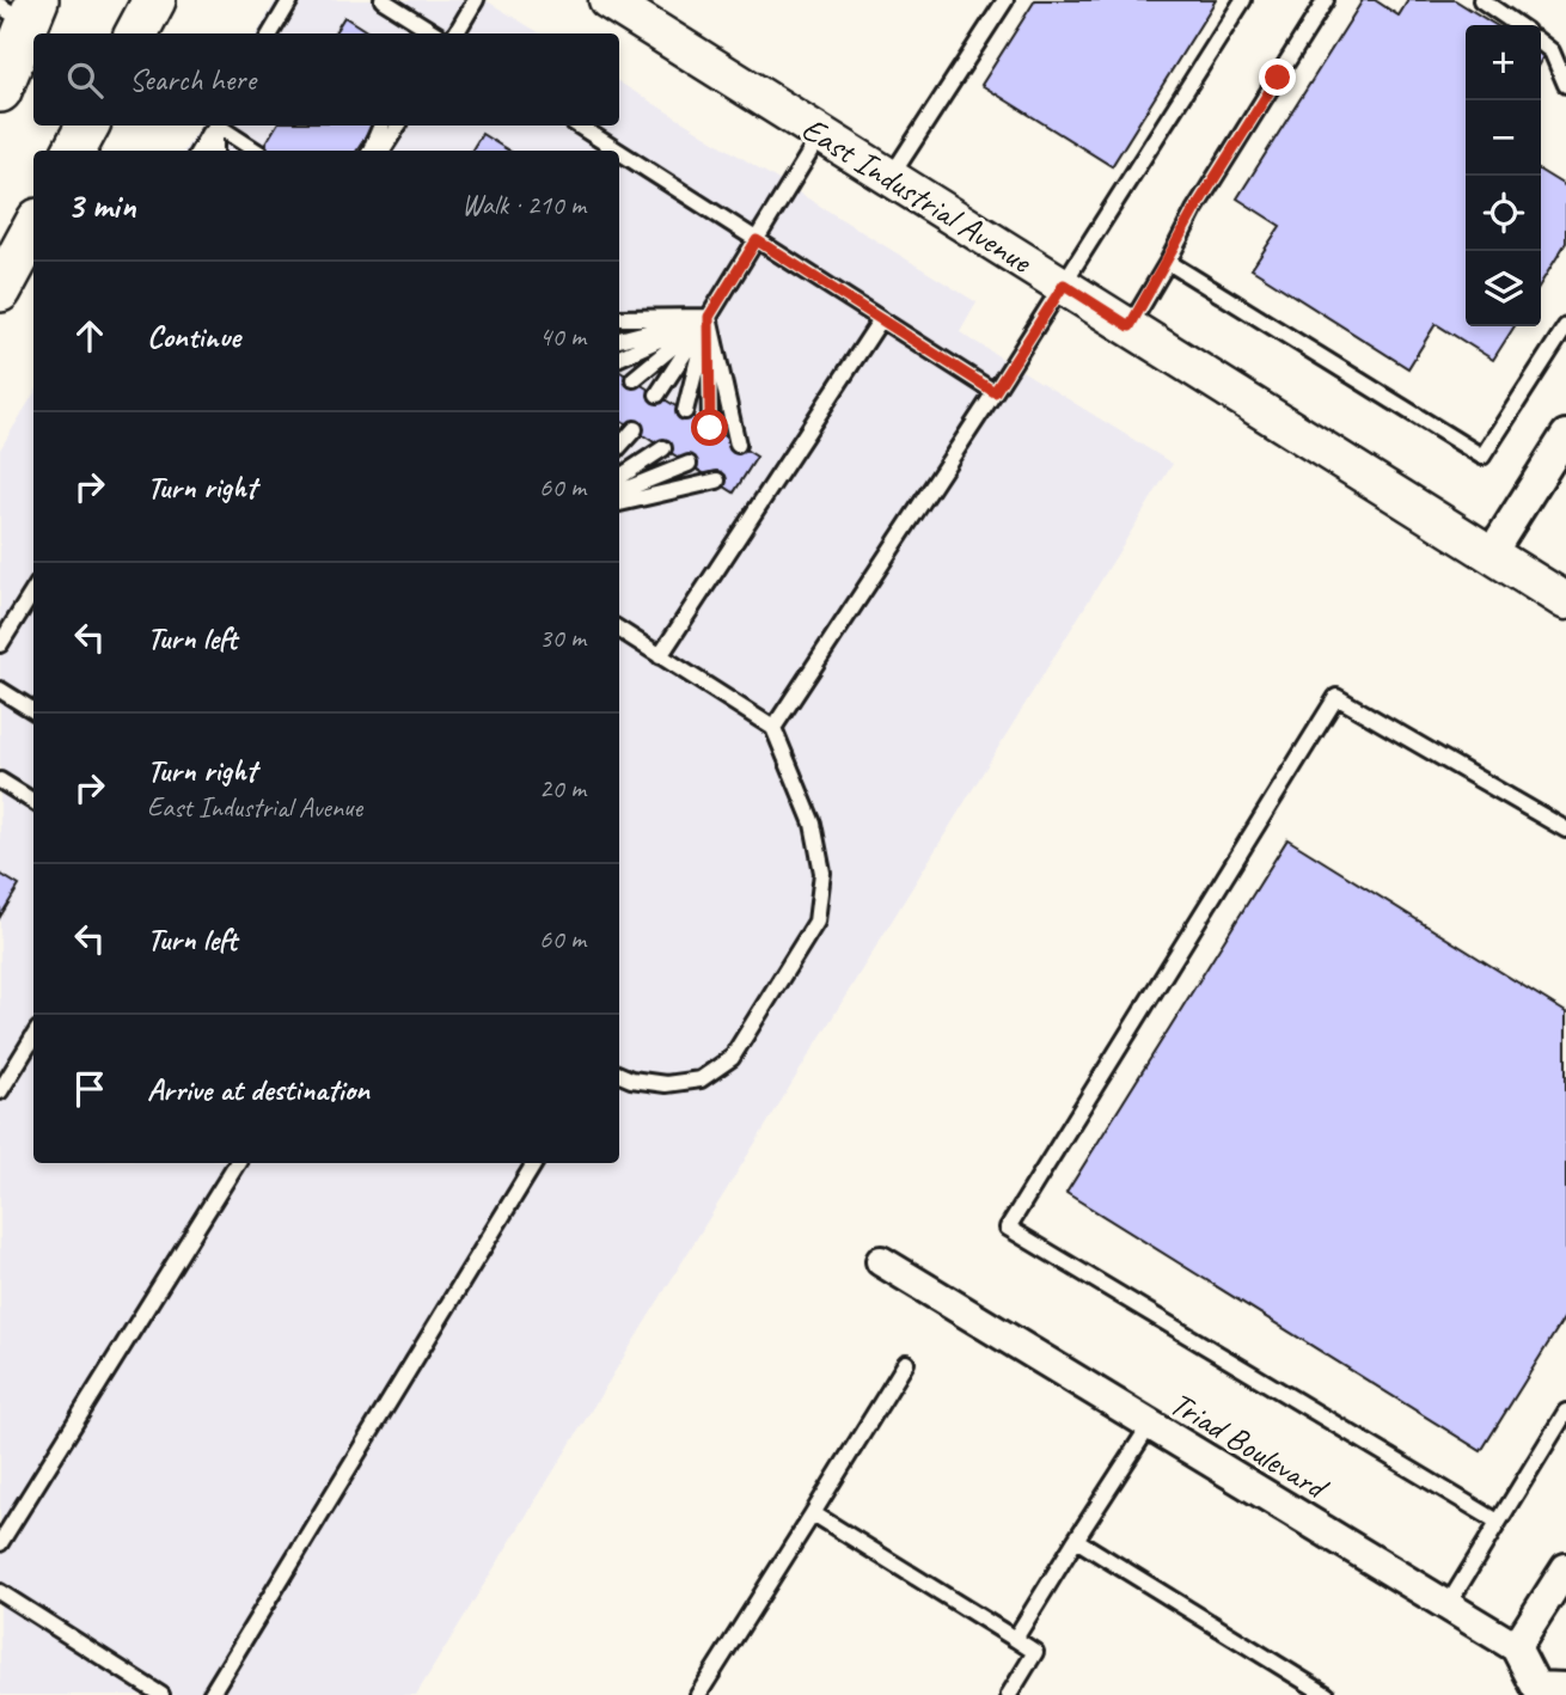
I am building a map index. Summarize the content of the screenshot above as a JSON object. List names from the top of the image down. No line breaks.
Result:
{"streets":{"street":["East Industrial Avenue","Triad Boulevard"]},"page":{"map_buttons":["+","−"],"search":"Search here","heading":["3 min","Walk · 210 m"],"list":[["Continue","40 m"],["Turn right","60 m"],["Turn left","30 m"],["Turn right","East Industrial Avenue","20 m"],["Turn left","60 m"],"Arrive at destination"]}}
